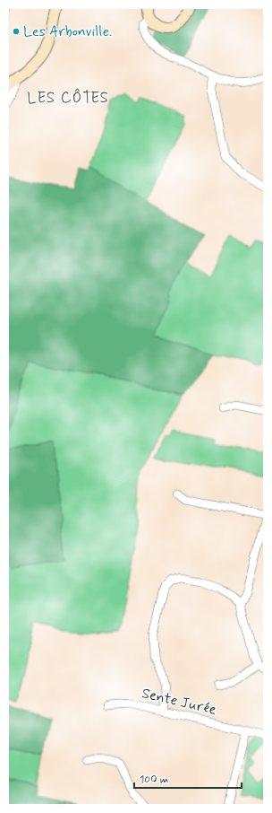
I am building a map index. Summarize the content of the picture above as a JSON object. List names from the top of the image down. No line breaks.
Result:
{"streets":{"street":["Sente Jurée"]},"districts":["LES CÔTES"],"places":["Les Arbonville."],"scale_bar":"100 m"}
